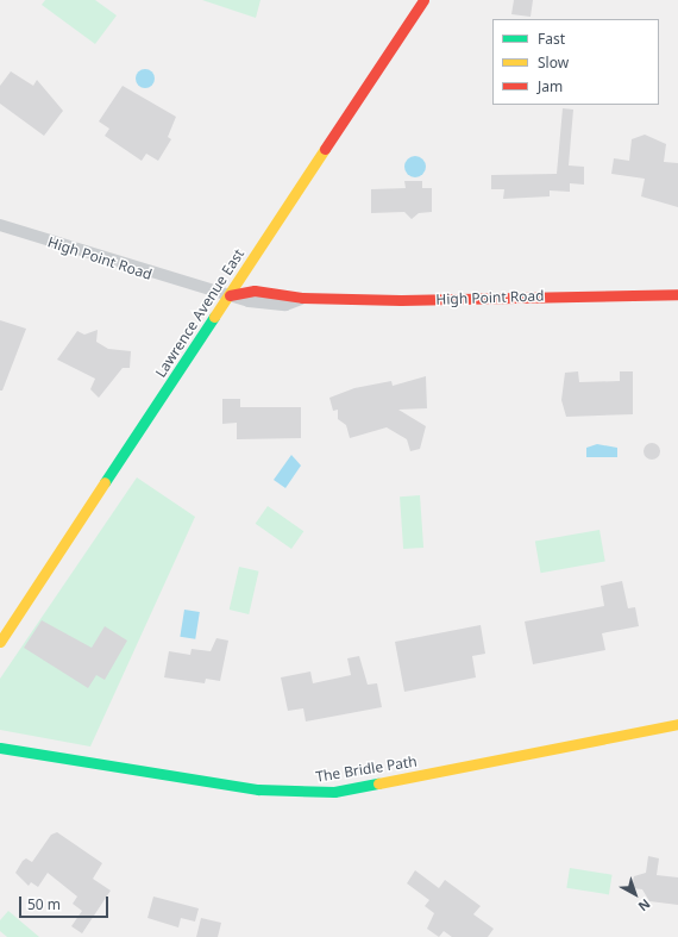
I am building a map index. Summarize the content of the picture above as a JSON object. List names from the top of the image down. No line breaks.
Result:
{"streets":{"street":["High Point Road","Lawrence Avenue East","The Bridle Path"]},"crossings":[["High Point Road","Lawrence Avenue East"]],"legend":["Fast","Slow","Jam"],"scale_bar":"50 m","north":"bottom right"}
